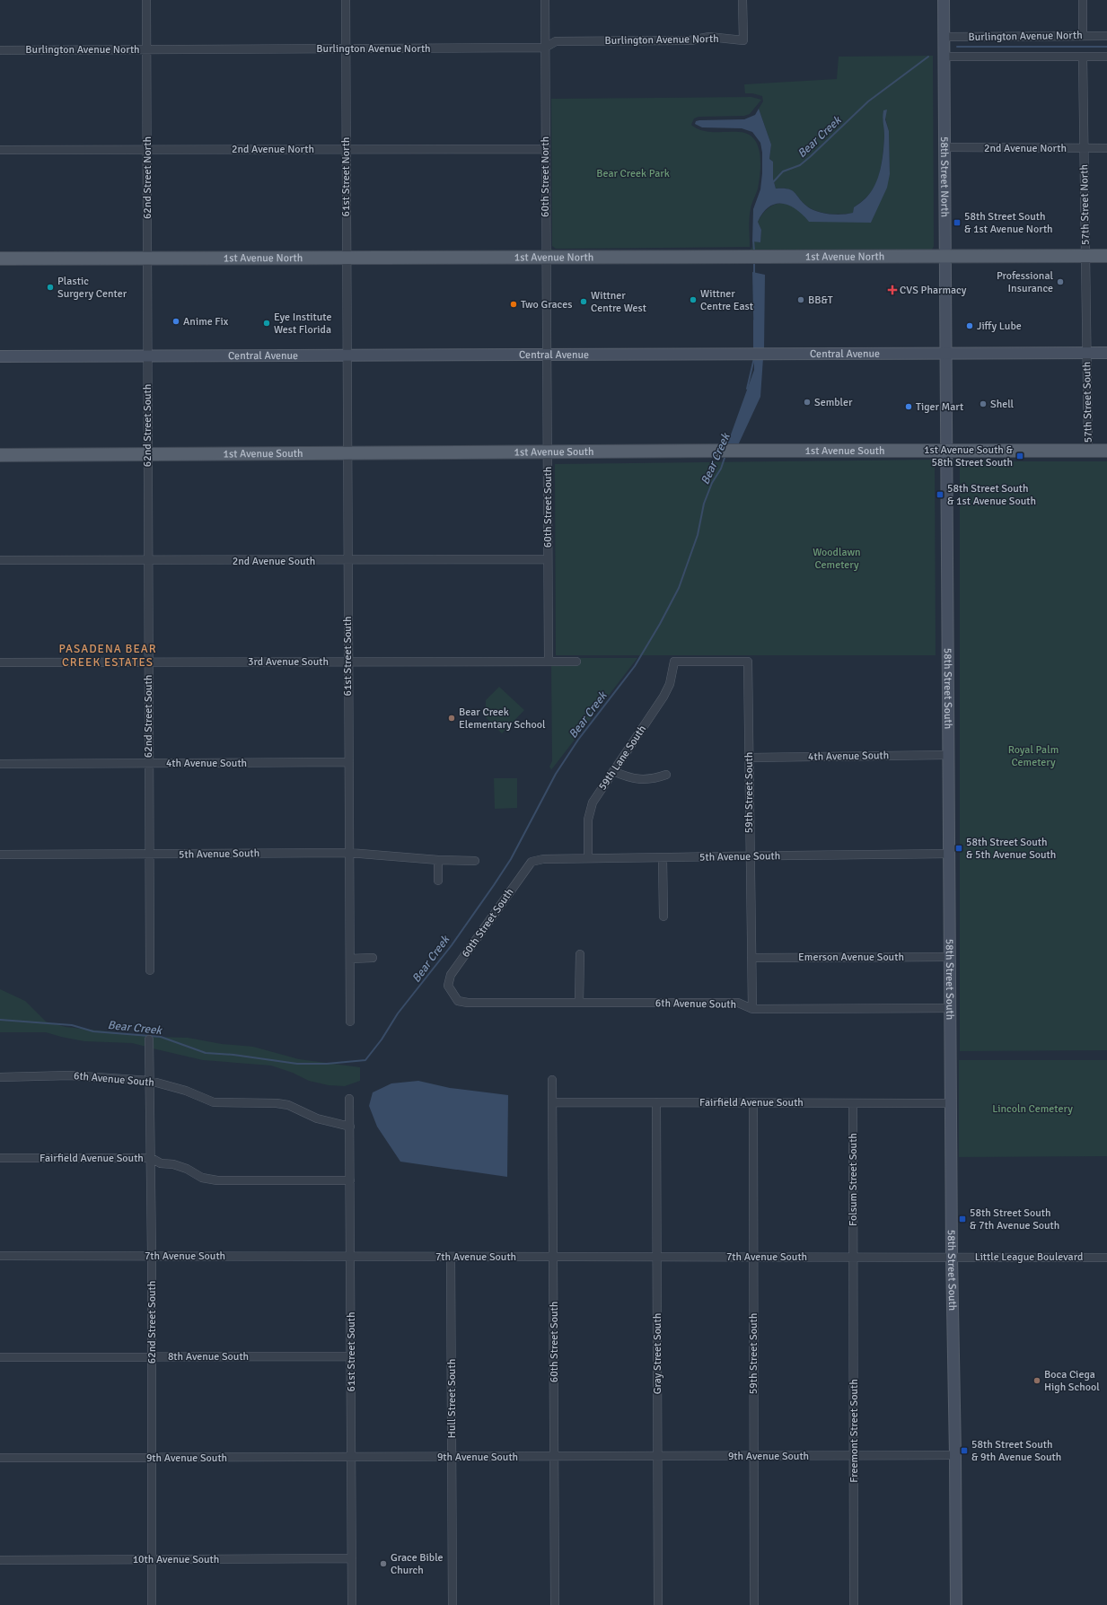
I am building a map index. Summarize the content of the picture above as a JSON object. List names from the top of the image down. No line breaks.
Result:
{"streets":{"main road":["1st Avenue North","1st Avenue South"],"street":["Burlington Avenue North","2nd Avenue North","61st Street North","60th Street North","58th Street North","62nd Street North","57th Street North","Central Avenue","57th Street South","62nd Street South","60th Street South","2nd Avenue South","61st Street South","3rd Avenue South","58th Street South","4th Avenue South","59th Lane South","59th Street South","5th Avenue South","Emerson Avenue South","6th Avenue South","Fairfield Avenue South","Folsum Street South","7th Avenue South","Little League Boulevard","Gray Street South","8th Avenue South","Hull Street South","Freemont Street South","9th Avenue South","10th Avenue South"]},"crossings":[["Burlington Avenue North","61st Street North"],["Burlington Avenue North","60th Street North"],["Burlington Avenue North","58th Street North"],["Burlington Avenue North","62nd Street North"],["Burlington Avenue North","57th Street North"],["2nd Avenue North","61st Street North"],["2nd Avenue North","60th Street North"],["2nd Avenue North","58th Street North"],["2nd Avenue North","62nd Street North"],["2nd Avenue North","57th Street North"],["61st Street North","1st Avenue North"],["61st Street North","Central Avenue"],["61st Street North","61st Street South"],["60th Street North","1st Avenue North"],["60th Street North","Central Avenue"],["60th Street North","60th Street South"],["58th Street North","1st Avenue North"],["58th Street North","Central Avenue"],["58th Street North","58th Street South"],["62nd Street North","1st Avenue North"],["62nd Street North","Central Avenue"],["62nd Street North","62nd Street South"],["57th Street North","1st Avenue North"],["57th Street North","Central Avenue"],["57th Street North","57th Street South"],["Central Avenue","57th Street South"],["Central Avenue","62nd Street South"],["Central Avenue","60th Street South"],["Central Avenue","61st Street South"],["Central Avenue","58th Street South"],["57th Street South","1st Avenue South"],["62nd Street South","1st Avenue South"],["62nd Street South","2nd Avenue South"],["62nd Street South","3rd Avenue South"],["62nd Street South","4th Avenue South"],["62nd Street South","5th Avenue South"],["62nd Street South","6th Avenue South"],["62nd Street South","Fairfield Avenue South"],["62nd Street South","7th Avenue South"],["62nd Street South","8th Avenue South"],["62nd Street South","9th Avenue South"],["62nd Street South","10th Avenue South"],["1st Avenue South","60th Street South"],["1st Avenue South","61st Street South"],["1st Avenue South","58th Street South"],["60th Street South","2nd Avenue South"],["60th Street South","3rd Avenue South"],["60th Street South","5th Avenue South"],["60th Street South","6th Avenue South"],["60th Street South","Fairfield Avenue South"],["60th Street South","7th Avenue South"],["60th Street South","9th Avenue South"],["2nd Avenue South","61st Street South"],["61st Street South","3rd Avenue South"],["61st Street South","4th Avenue South"],["61st Street South","5th Avenue South"],["61st Street South","6th Avenue South"],["61st Street South","Fairfield Avenue South"],["61st Street South","7th Avenue South"],["61st Street South","8th Avenue South"],["61st Street South","9th Avenue South"],["61st Street South","10th Avenue South"],["58th Street South","4th Avenue South"],["58th Street South","5th Avenue South"],["58th Street South","Emerson Avenue South"],["58th Street South","6th Avenue South"],["58th Street South","Fairfield Avenue South"],["58th Street South","7th Avenue South"],["58th Street South","Little League Boulevard"],["58th Street South","9th Avenue South"],["4th Avenue South","59th Street South"],["59th Lane South","59th Street South"],["59th Lane South","5th Avenue South"],["59th Street South","5th Avenue South"],["59th Street South","Emerson Avenue South"],["59th Street South","6th Avenue South"],["59th Street South","Fairfield Avenue South"],["59th Street South","7th Avenue South"],["59th Street South","9th Avenue South"],["Fairfield Avenue South","Folsum Street South"],["Fairfield Avenue South","Gray Street South"],["Folsum Street South","7th Avenue South"],["Folsum Street South","Freemont Street South"],["7th Avenue South","Little League Boulevard"],["7th Avenue South","Gray Street South"],["7th Avenue South","Hull Street South"],["7th Avenue South","Freemont Street South"],["Gray Street South","9th Avenue South"],["Hull Street South","9th Avenue South"],["Freemont Street South","9th Avenue South"]],"districts":["PASADENA BEAR CREEK ESTATES"],"water":["Bear Creek"],"parks":["Bear Creek Park","Woodlawn Cemetery","Royal Palm Cemetery","Lincoln Cemetery"],"places":{"transit":["58th Street South & 1st Avenue North","1st Avenue South & 58th Street South","58th Street South & 1st Avenue South","58th Street South & 5th Avenue South","58th Street South & 7th Avenue South","58th Street South & 9th Avenue South"],"other":["Professional Insurance","Plastic Surgery Center","Wittner Centre East","BB&T","Wittner Centre West","Two Graces","Anime Fix","Eye Institute West Florida","Jiffy Lube","Sembler","Shell","Tiger Mart","Bear Creek Elementary School","Boca Ciega High School","Grace Bible Church"],"health":["CVS Pharmacy"]}}
